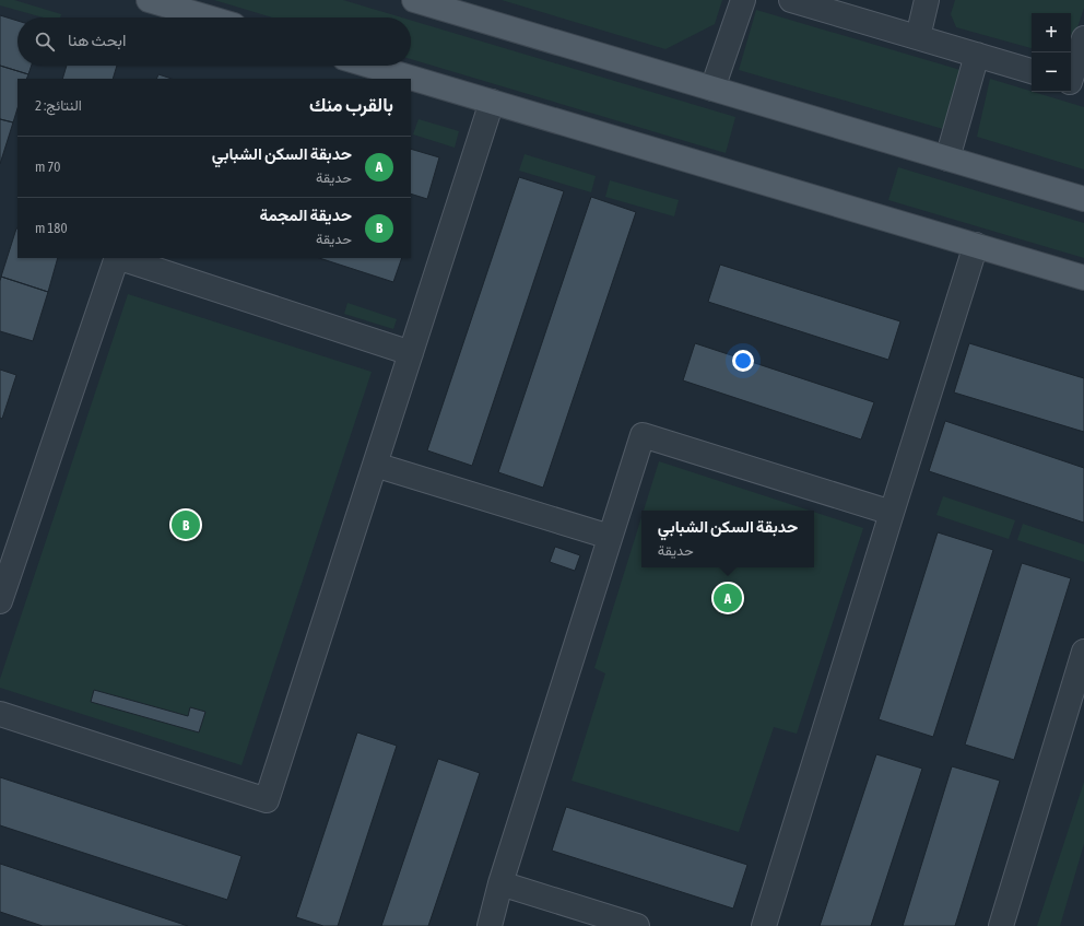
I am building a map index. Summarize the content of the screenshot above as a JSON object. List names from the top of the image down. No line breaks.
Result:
{"page":{"map_buttons":["+","−"],"search":"ابحث هنا","heading":["بالقرب منك","النتائج: 2"],"list":[{"mark":"A","name":"حدبقة السكن الشبابي","note":"حديقة","value":"70 m"},{"mark":"B","name":"حديقة المجمة","note":"حديقة","value":"180 m"}],"pins":["B","A"],"popup":["حدبقة السكن الشبابي","حديقة"]}}
